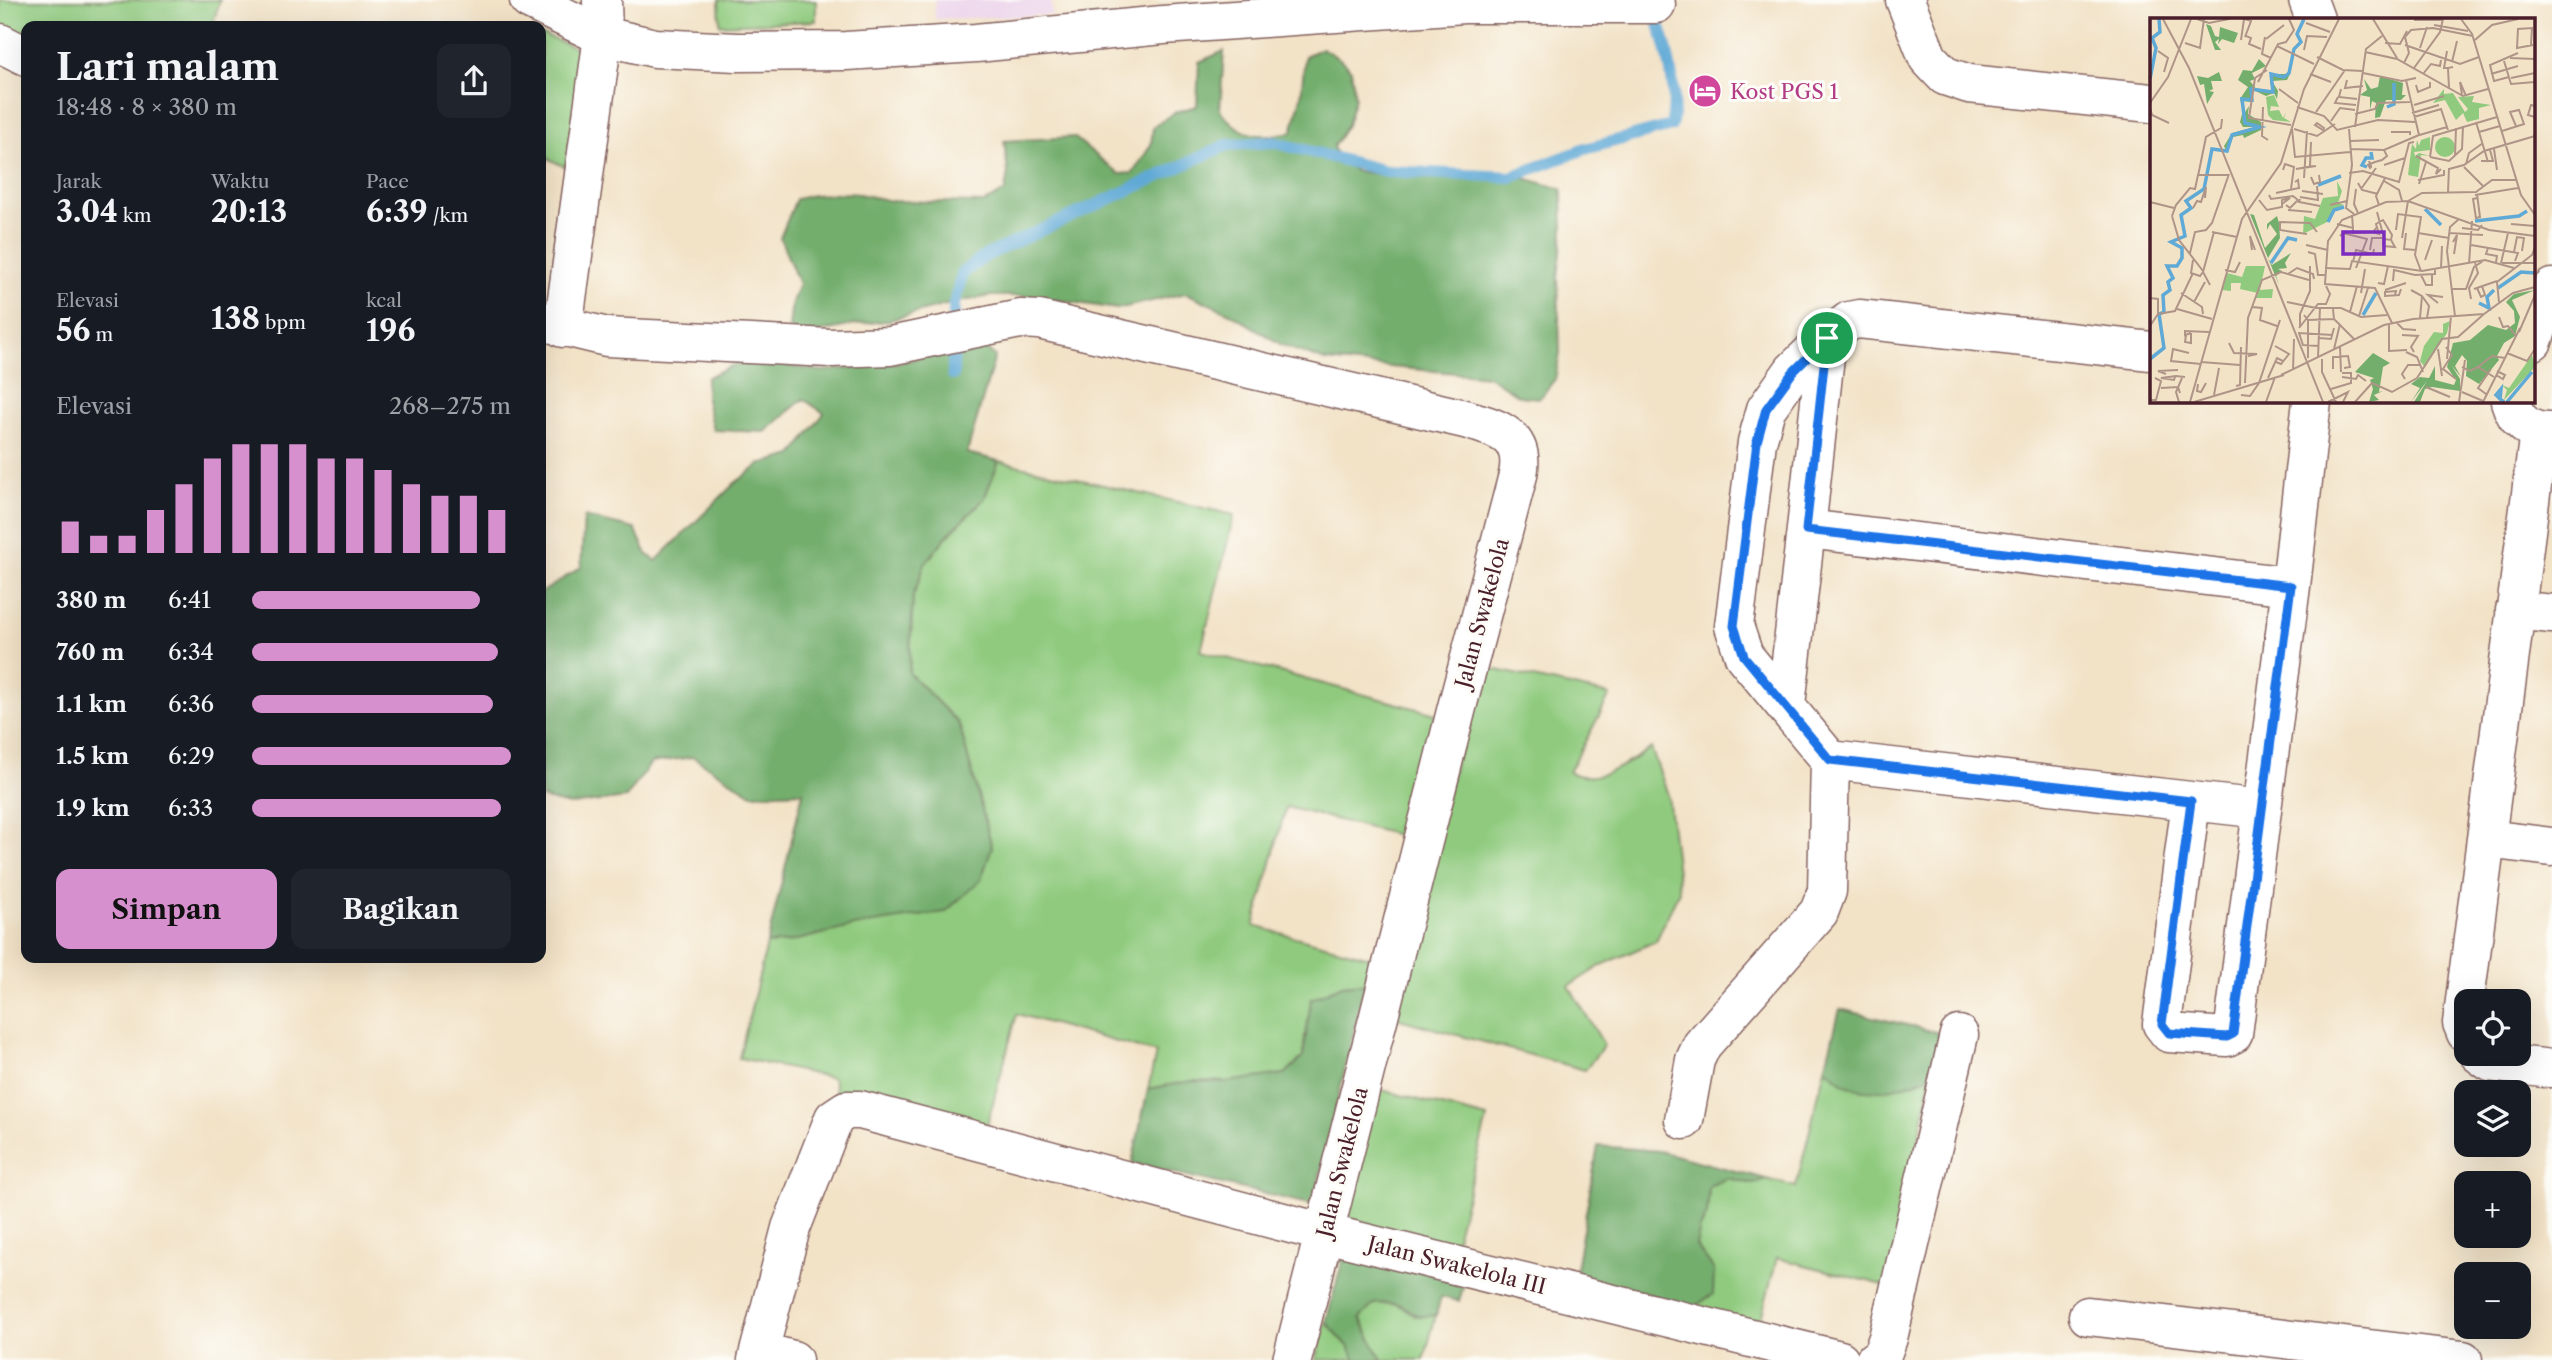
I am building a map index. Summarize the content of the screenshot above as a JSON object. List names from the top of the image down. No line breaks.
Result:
{"streets":{"street":["Jalan Swakelola","Jalan Swakelola III"]},"crossings":[["Jalan Swakelola","Jalan Swakelola III"]],"places":{"hotel":["Kost PGS 1"]},"page":{"heading":["Lari malam","18:48 · 8 × 380 m"],"stats":[["Jarak","3.04 km"],["Waktu","20:13"],["Pace","6:39 /km"],["Elevasi","56 m"],["138 bpm"],["kcal","196"]],"chart":["Elevasi","268–275 m"],"list":[{"name":"380 m","note":"6:41"},{"name":"760 m","note":"6:34"},{"name":"1.1 km","note":"6:36"},{"name":"1.5 km","note":"6:29"},{"name":"1.9 km","note":"6:33"}],"buttons":["Simpan","Bagikan"],"map_buttons":["+","−"]}}
